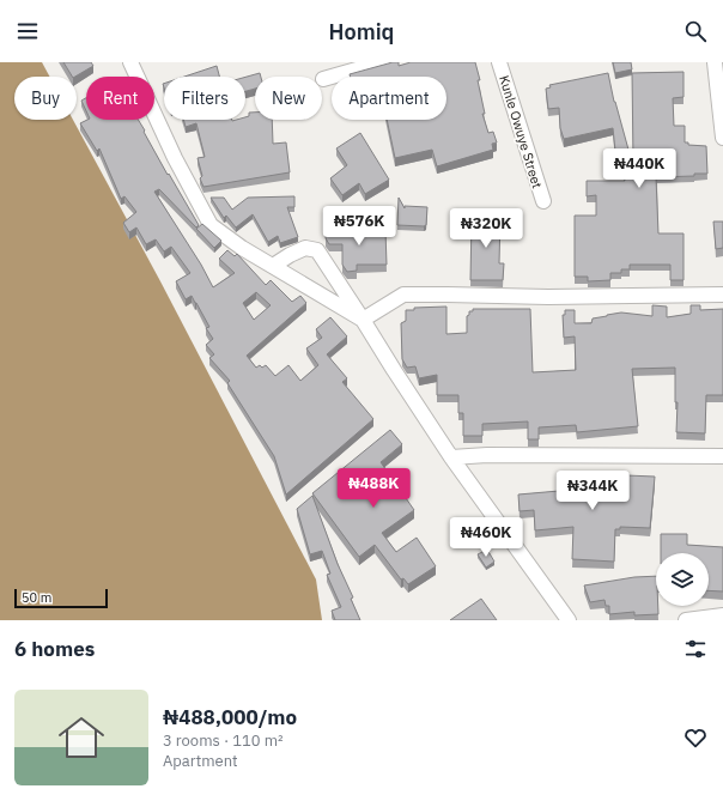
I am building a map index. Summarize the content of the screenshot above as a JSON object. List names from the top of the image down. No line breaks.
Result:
{"streets":{"street":["Kunle Owuye Street"]},"scale_bar":"50 m","page":{"header":"Homiq","chip":["Buy","Rent","Filters","New","Apartment"],"price":["₦440K","₦576K","₦320K","₦488K","₦344K","₦460K"],"scale":"50 m","heading":"6 homes","list":[{"name":"₦488,000/mo","note":"3 rooms · 110 m² · Apartment"}]}}
